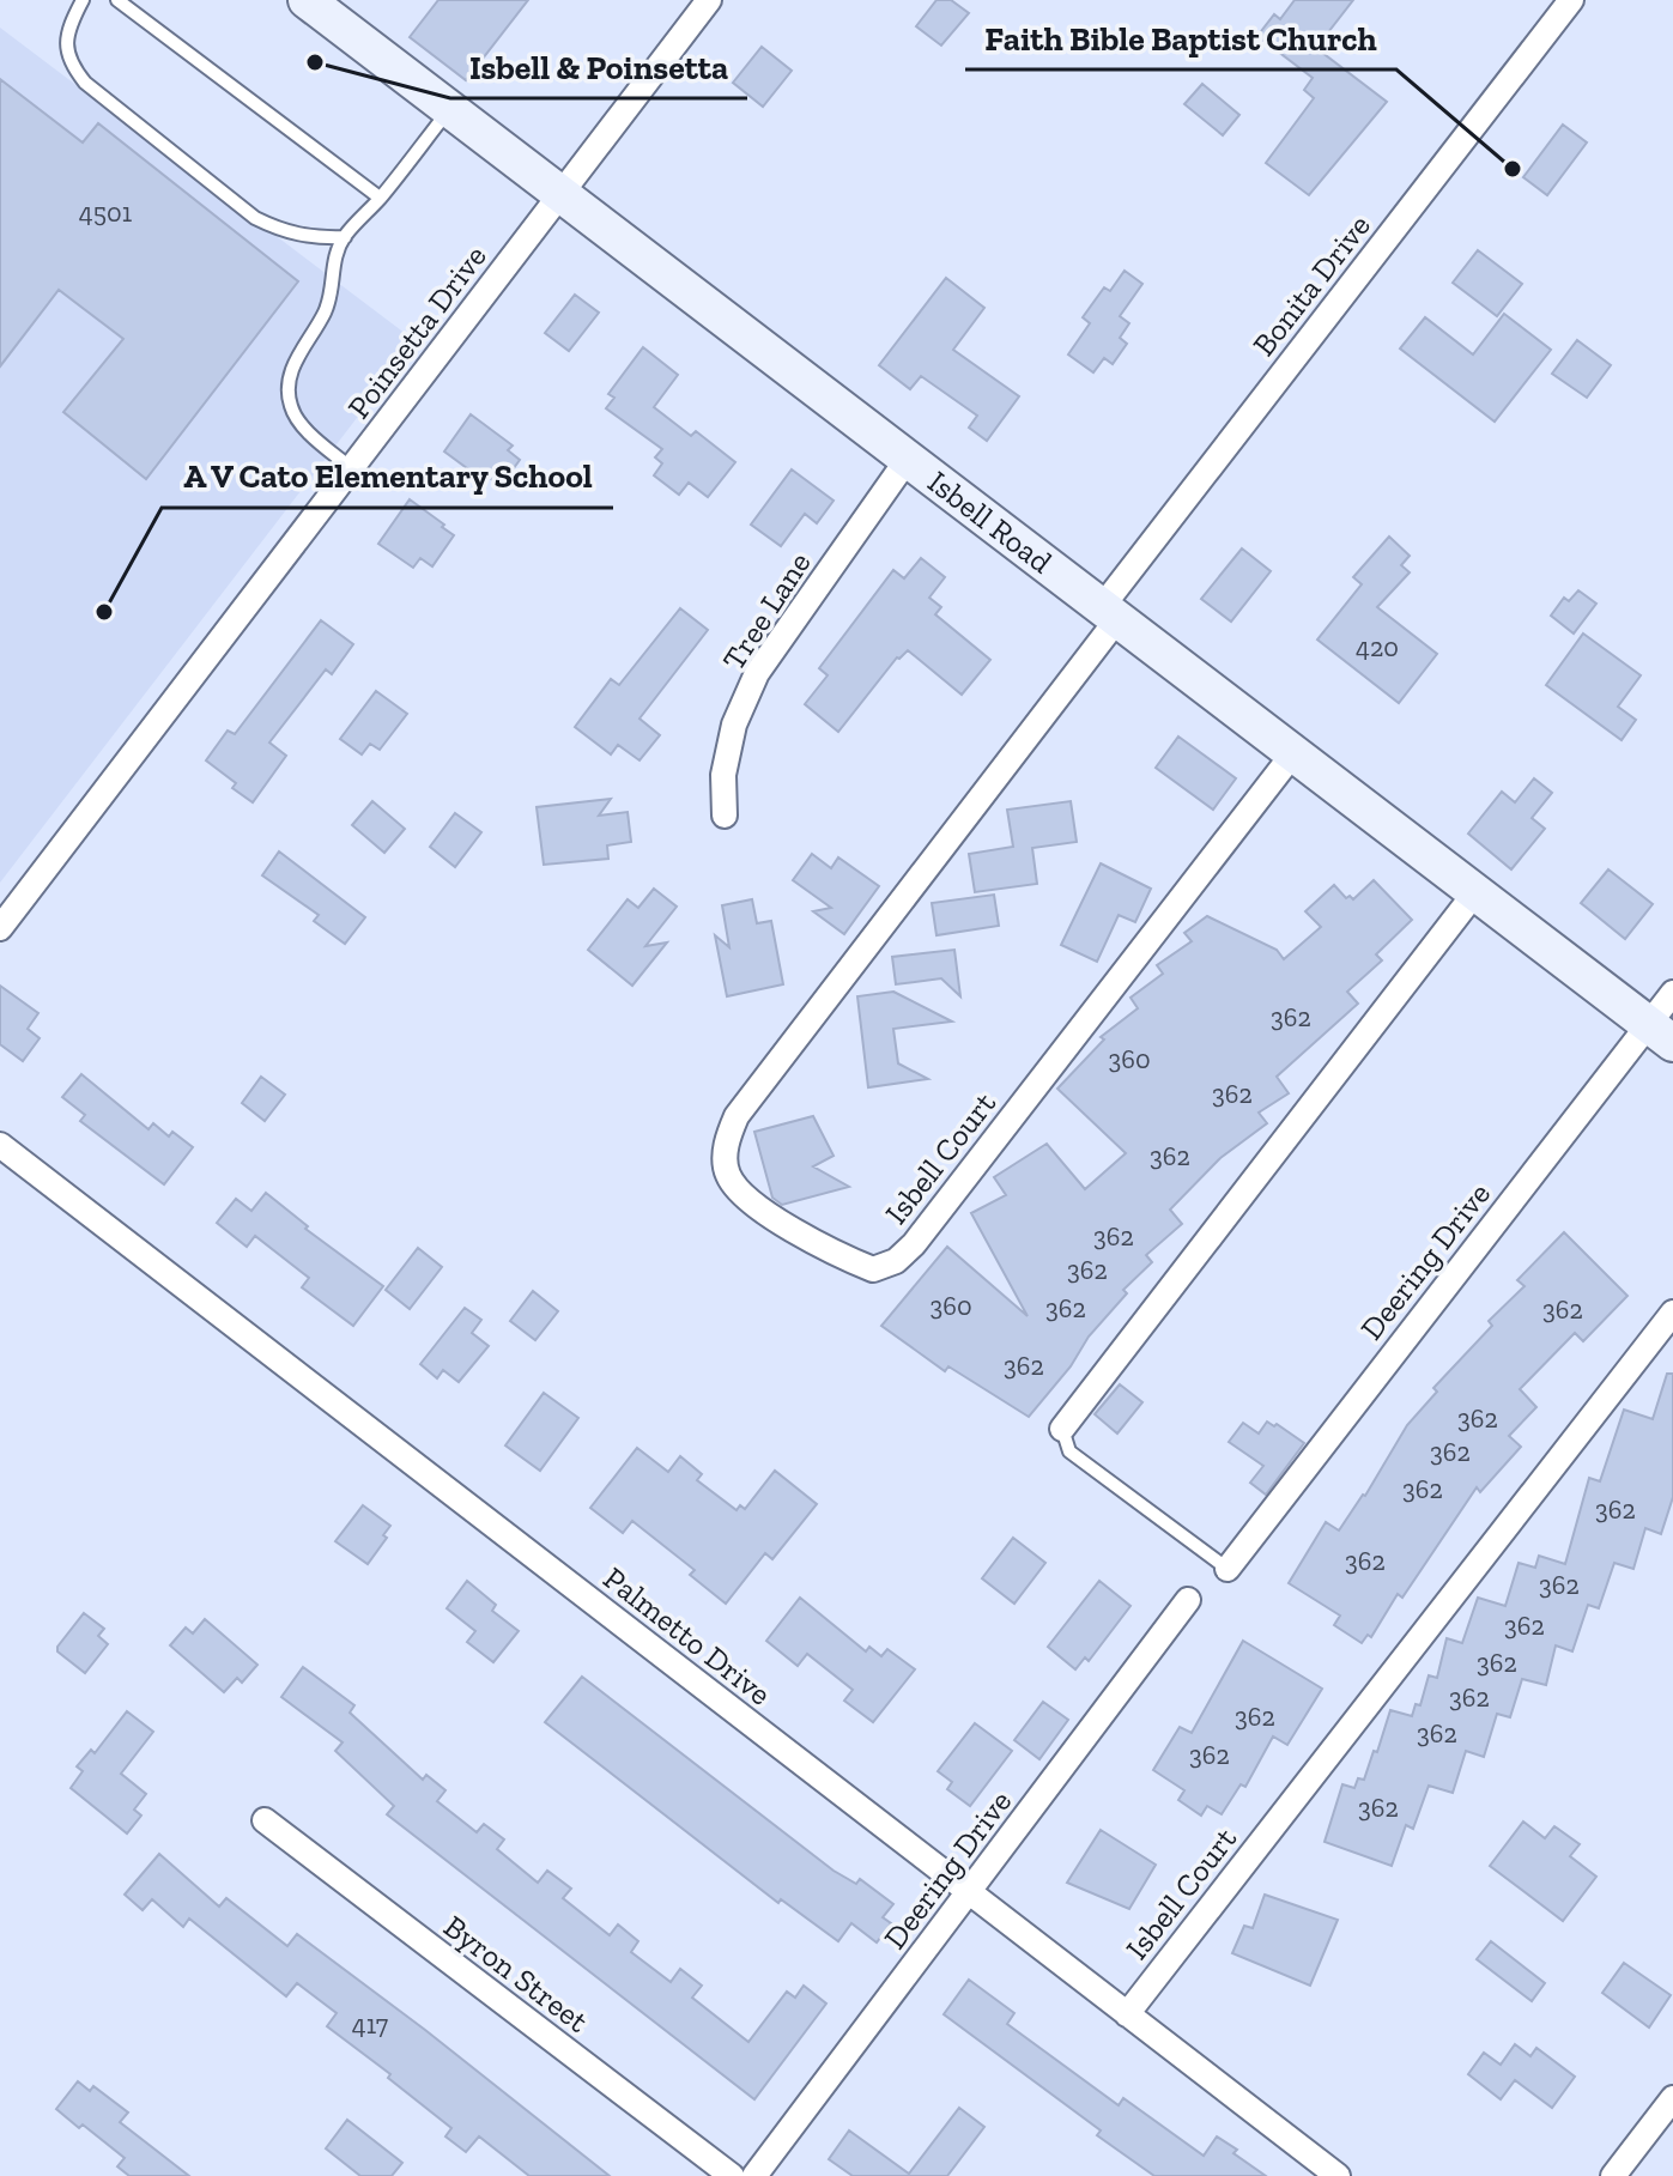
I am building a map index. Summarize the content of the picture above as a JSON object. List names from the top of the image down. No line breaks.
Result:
{"streets":{"street":["Bonita Drive","Poinsetta Drive","Isbell Road","Tree Lane","Isbell Court","Deering Drive","Palmetto Drive","Byron Street"]},"crossings":[["Bonita Drive","Isbell Road"],["Bonita Drive","Isbell Court"],["Poinsetta Drive","Isbell Road"],["Isbell Road","Tree Lane"],["Isbell Road","Isbell Court"],["Isbell Road","Deering Drive"],["Isbell Court","Palmetto Drive"],["Deering Drive","Palmetto Drive"]],"places":["Isbell & Poinsetta","Faith Bible Baptist Church","A V Cato Elementary School"],"house_numbers":["4501","420","362","360","362","362","362","362","360","362","362","362","362","362","362","362","362","362","362","362","362","362","362","362","362","417"]}
